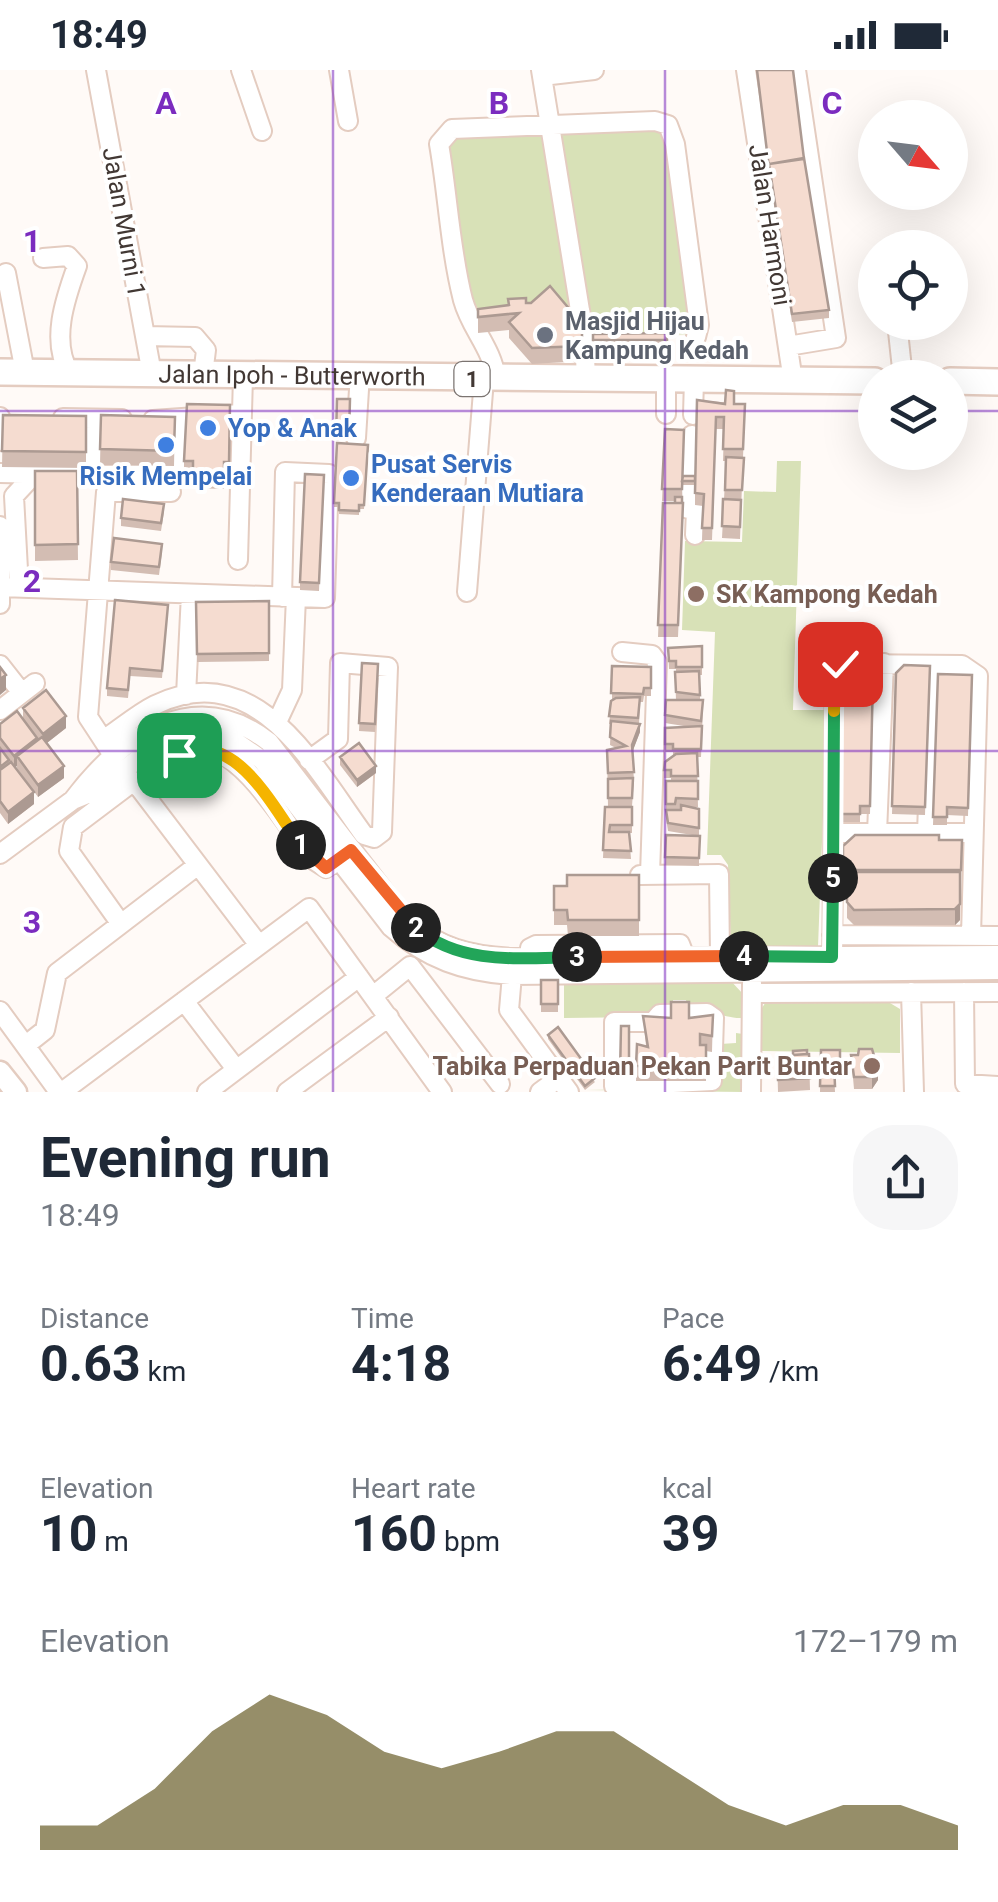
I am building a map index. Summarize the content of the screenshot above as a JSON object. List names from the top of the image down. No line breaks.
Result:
{"streets":{"highway":["Jalan Ipoh - Butterworth","1"],"street":["Jalan Murni 1","Jalan Harmoni"]},"crossings":[["Jalan Murni 1","Jalan Ipoh - Butterworth"],["Jalan Harmoni","Jalan Ipoh - Butterworth"]],"places":["Masjid Hijau Kampung Kedah","Yop & Anak","Risik Mempelai","Pusat Servis Kenderaan Mutiara","SK Kampong Kedah","Tabika Perpaduan Pekan Parit Buntar"],"north":"bottom right","page":{"status":"18:49","pins":["1","5","2","4","3"],"heading":["Evening run","18:49"],"stats":[["Distance","0.63 km"],["Time","4:18"],["Pace","6:49 /km"],["Elevation","10 m"],["Heart rate","160 bpm"],["kcal","39"]],"chart":["Elevation","172–179 m"]},"grid":{"columns":["A","B","C"],"rows":["1","2","3"]}}
